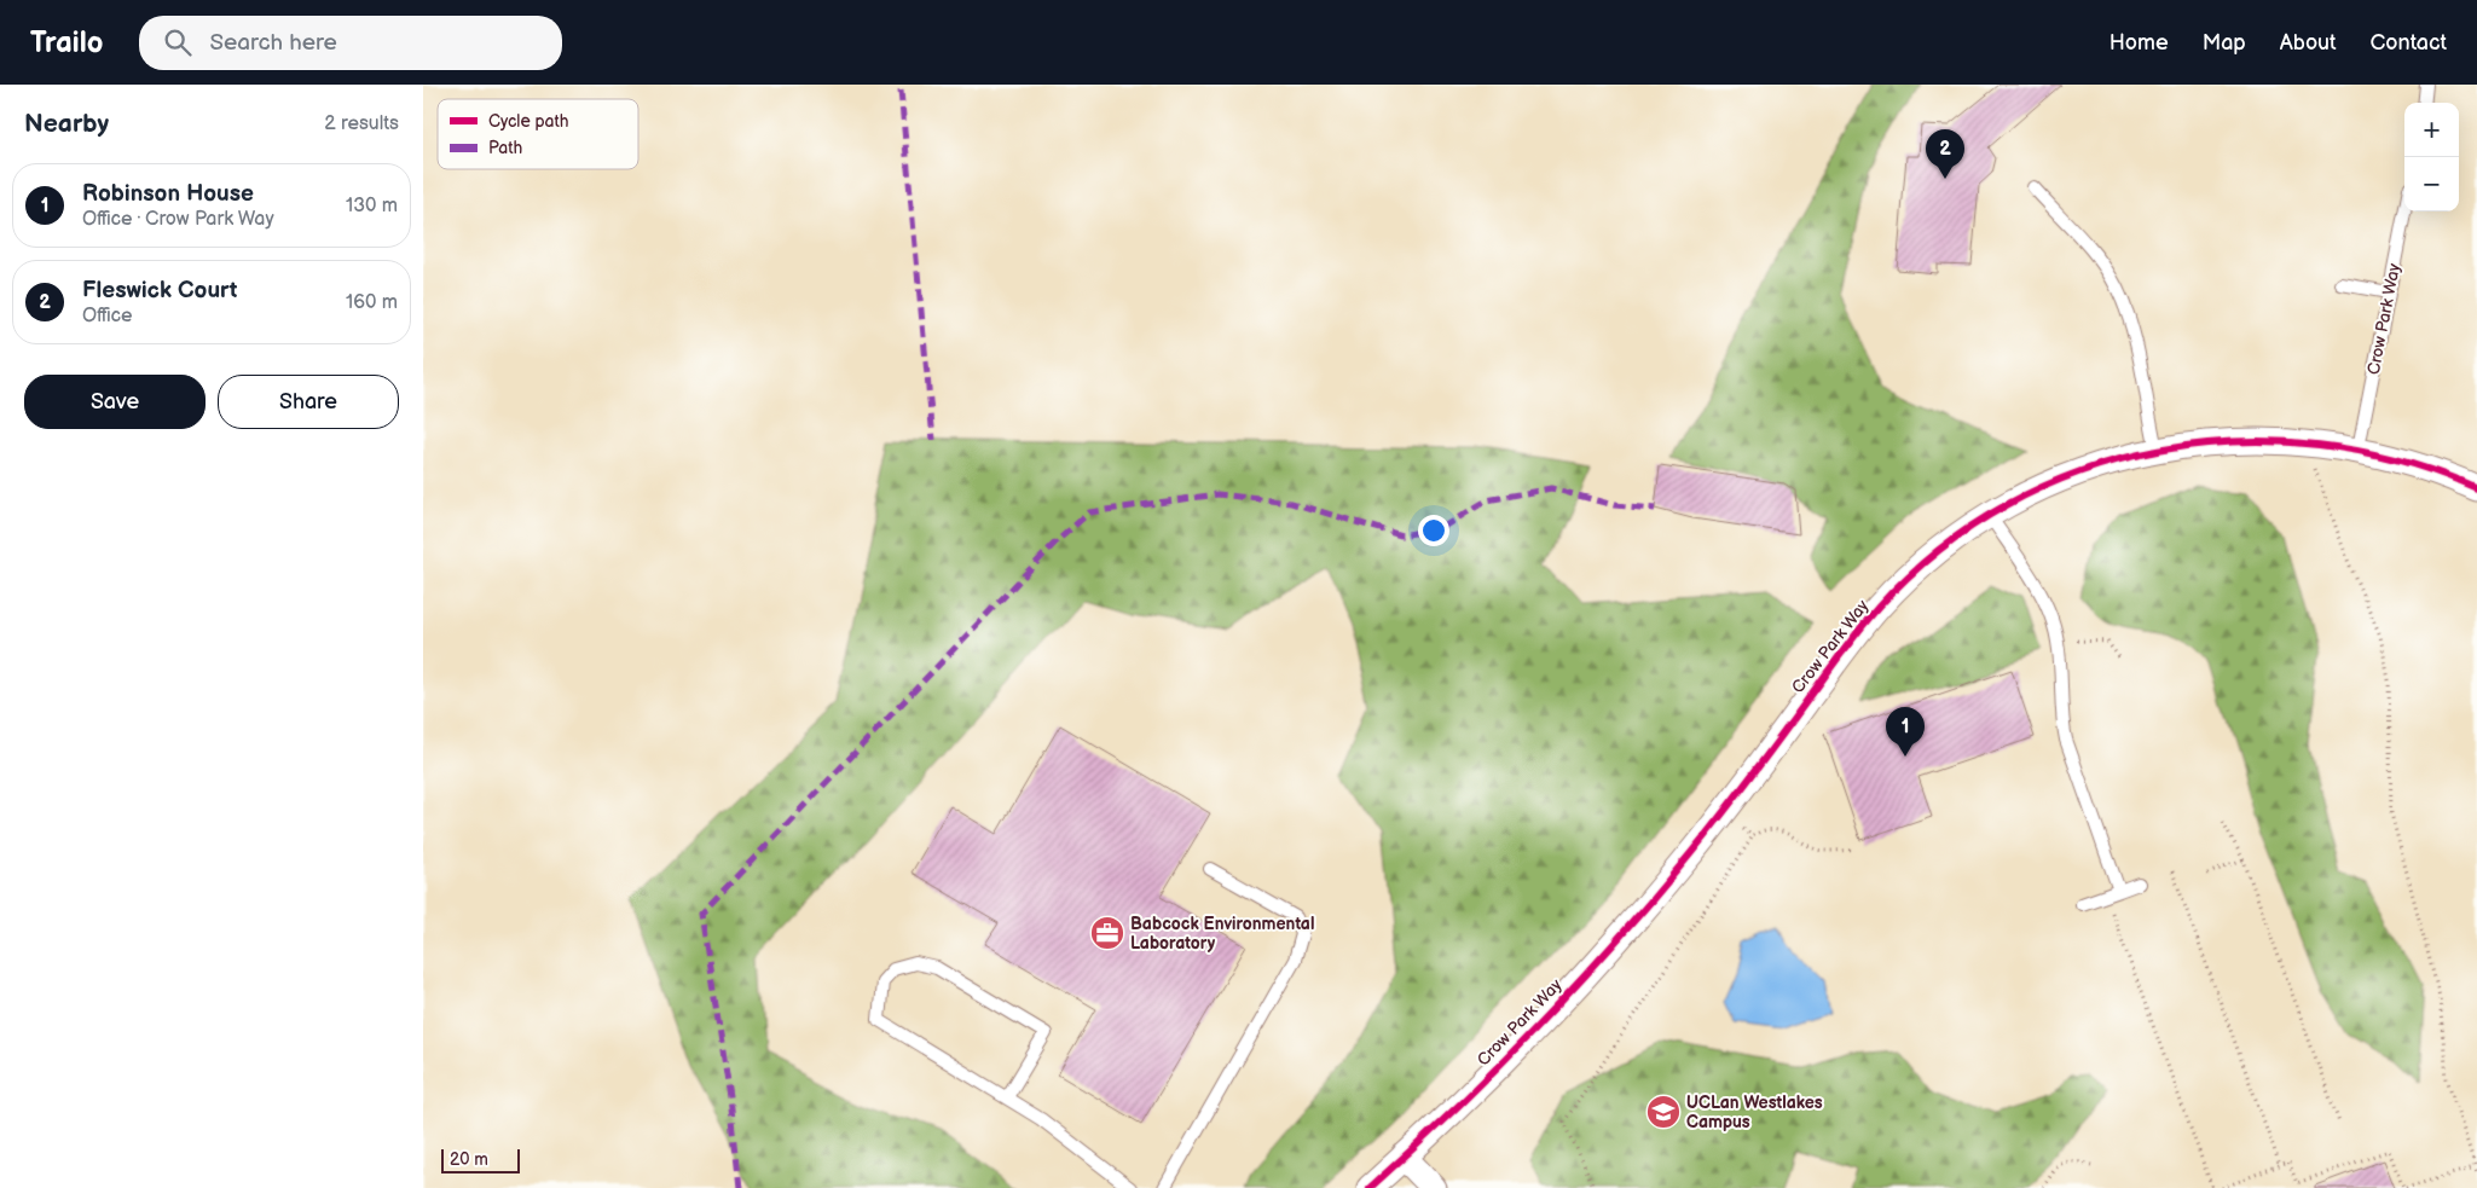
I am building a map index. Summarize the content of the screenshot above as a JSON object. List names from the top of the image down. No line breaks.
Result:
{"streets":{"street":["Crow Park Way"]},"places":{"office":["Babcock Environmental Laboratory"],"school or university":["UCLan Westlakes Campus"]},"legend":["Cycle path","Path"],"scale_bar":"20 m","page":{"header":"Trailo","search":"Search here","nav":["Home","Map","About","Contact"],"heading":["Nearby","2 results"],"map_buttons":["+","−"],"pins":["2","1"],"list":[{"mark":"1","name":"Robinson House","note":"Office · Crow Park Way","value":"130 m"},{"mark":"2","name":"Fleswick Court","note":"Office","value":"160 m"}],"buttons":["Save","Share"],"scale":"20 m"}}
